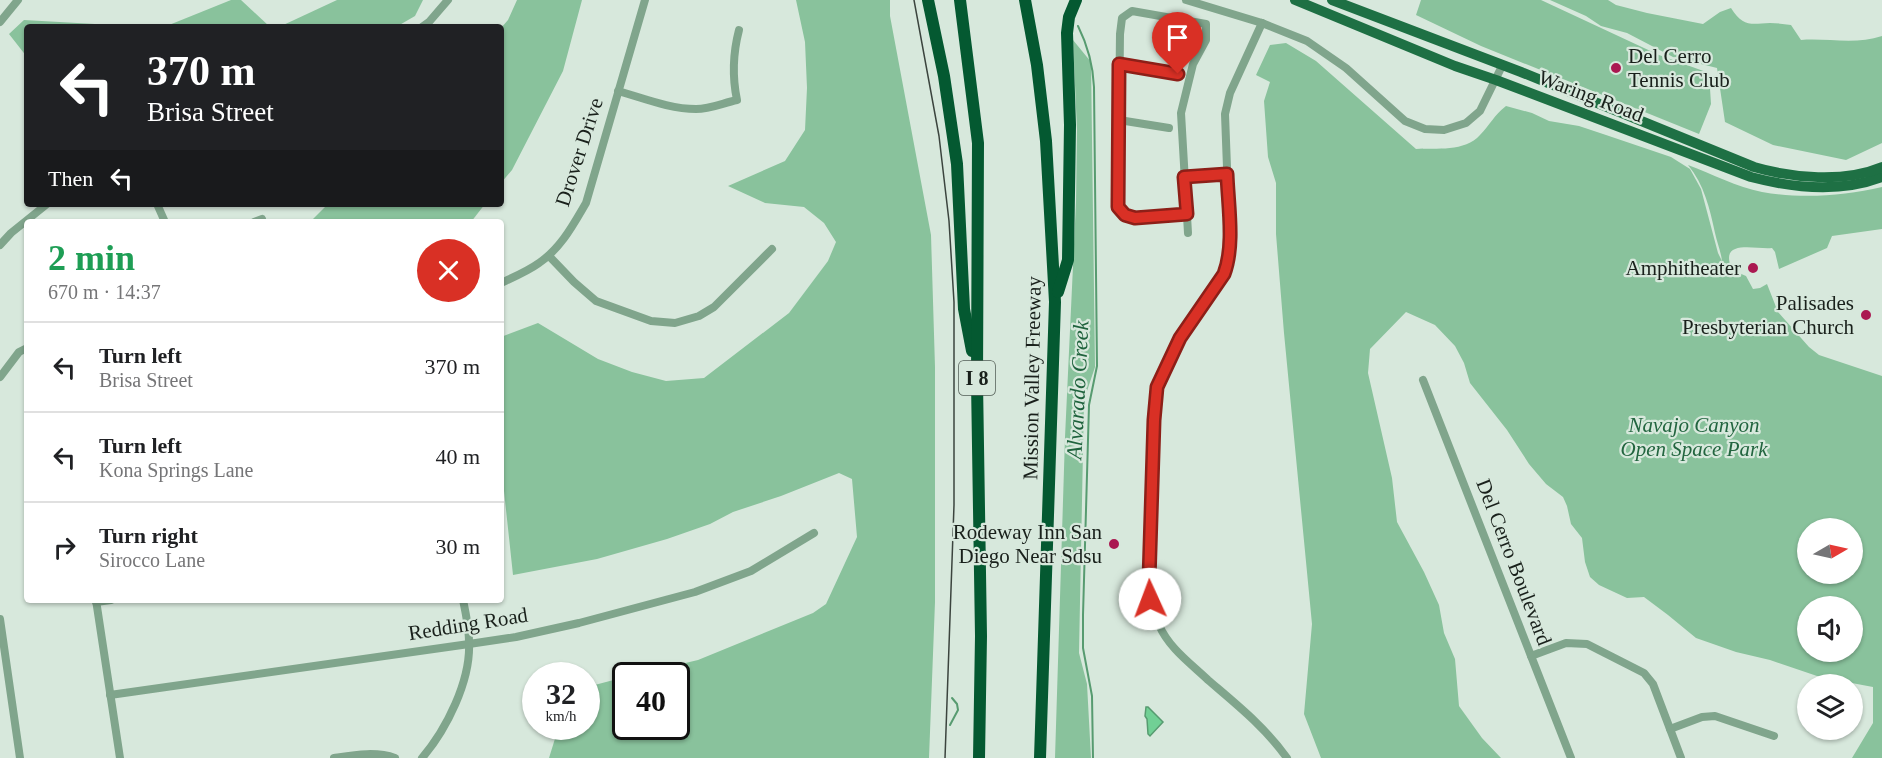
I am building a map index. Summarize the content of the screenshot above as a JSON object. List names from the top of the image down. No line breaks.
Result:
{"streets":{"highway":["I 8","Mission Valley Freeway"],"main road":["Waring Road"],"street":["Drover Drive","Del Cerro Boulevard","Redding Road"]},"water":["Alvarado Creek"],"parks":["Navajo Canyon Open Space Park"],"places":["Del Cerro Tennis Club","Amphitheater","Palisades Presbyterian Church","Rodeway Inn San Diego Near Sdsu"],"north":"right","page":{"turn":["370 m","Brisa Street"],"then":"Then","heading":["2 min","670 m · 14:37"],"list":[{"name":"Turn left","note":"Brisa Street","value":"370 m"},{"name":"Turn left","note":"Kona Springs Lane","value":"40 m"},{"name":"Turn right","note":"Sirocco Lane","value":"30 m"}],"speed":"32 km/h","limit":"40"}}
